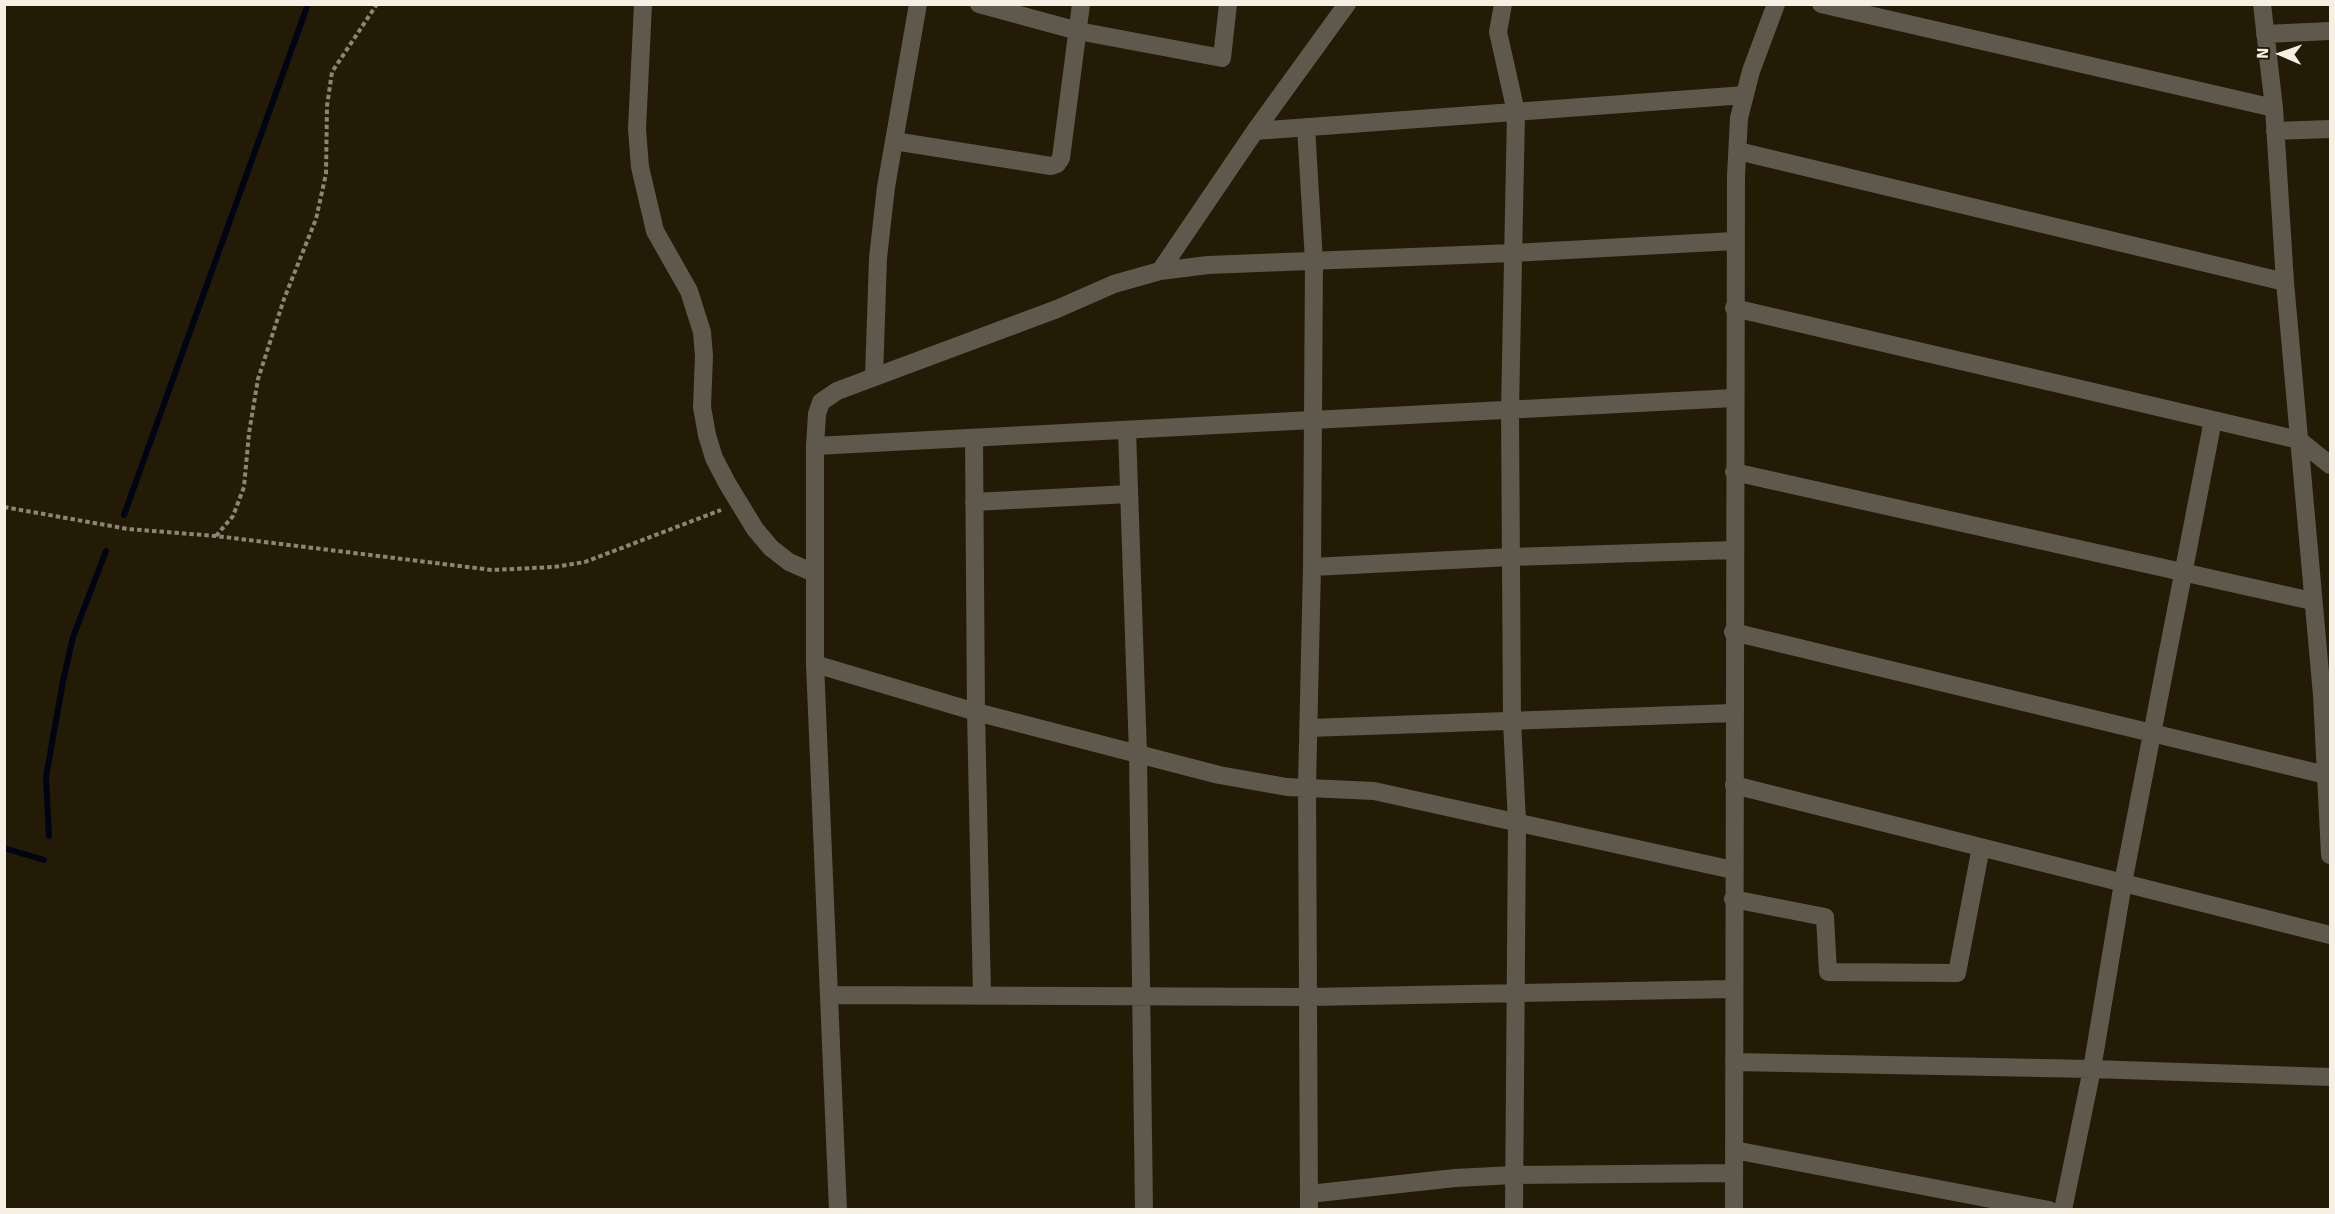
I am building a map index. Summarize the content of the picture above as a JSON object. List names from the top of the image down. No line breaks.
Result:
{"north":"left"}
